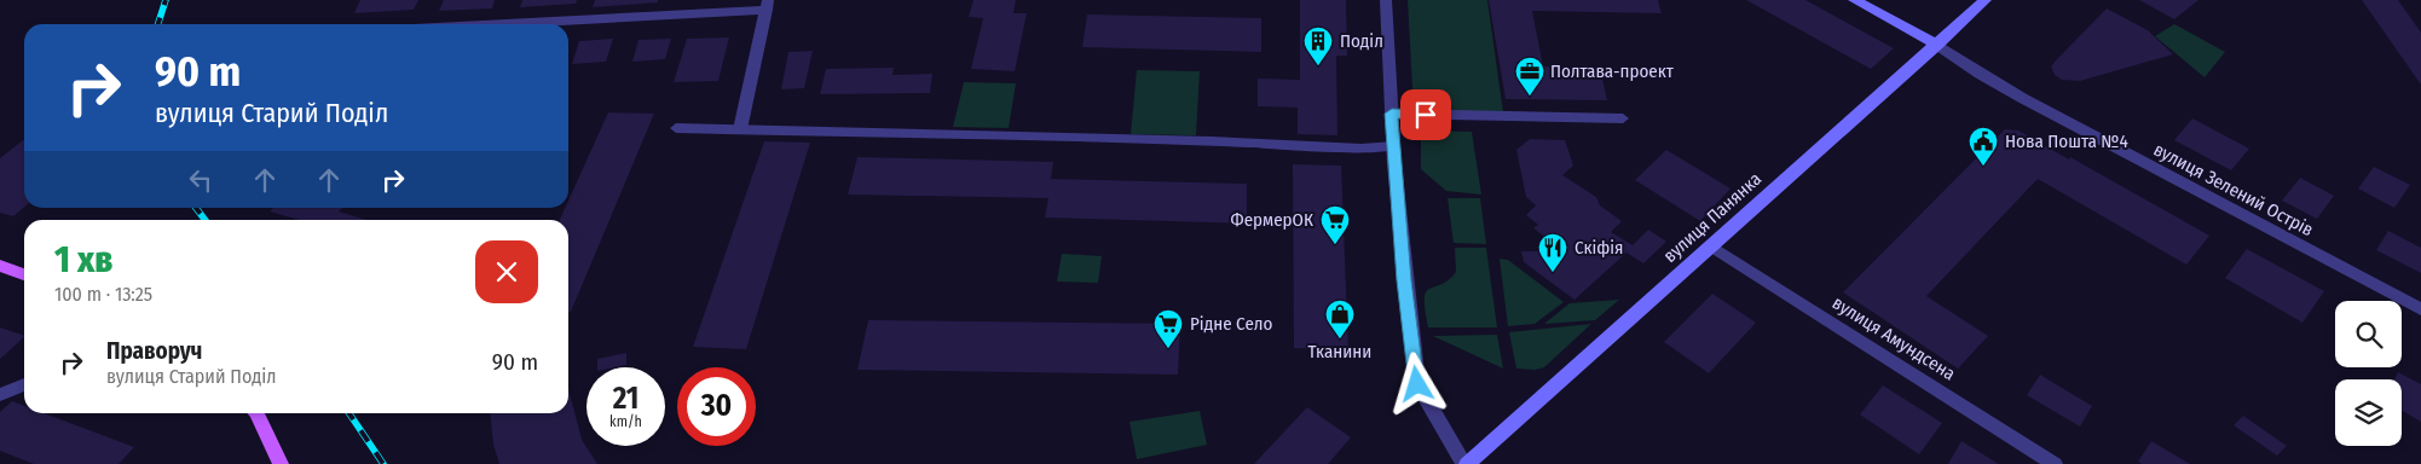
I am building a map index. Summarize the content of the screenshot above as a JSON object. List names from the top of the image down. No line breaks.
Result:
{"streets":{"main road":["вулиця Панянка"],"street":["вулиця Зелений Острів","вулиця Амундсена"]},"crossings":[["вулиця Зелений Острів","вулиця Панянка"],["вулиця Панянка","вулиця Амундсена"]],"places":{"building":["Поділ"],"office":["Полтава-проект"],"public building":["Нова Пошта №4"],"supermarket":["ФермерОК","Рідне Село"],"restaurant":["Скіфія"],"shop":["Тканини"]},"page":{"turn":["90 m","вулиця Старий Поділ"],"heading":["1 хв","100 m · 13:25"],"list":[{"name":"Праворуч","note":"вулиця Старий Поділ","value":"90 m"}],"speed":"21 km/h","limit":"30"}}
